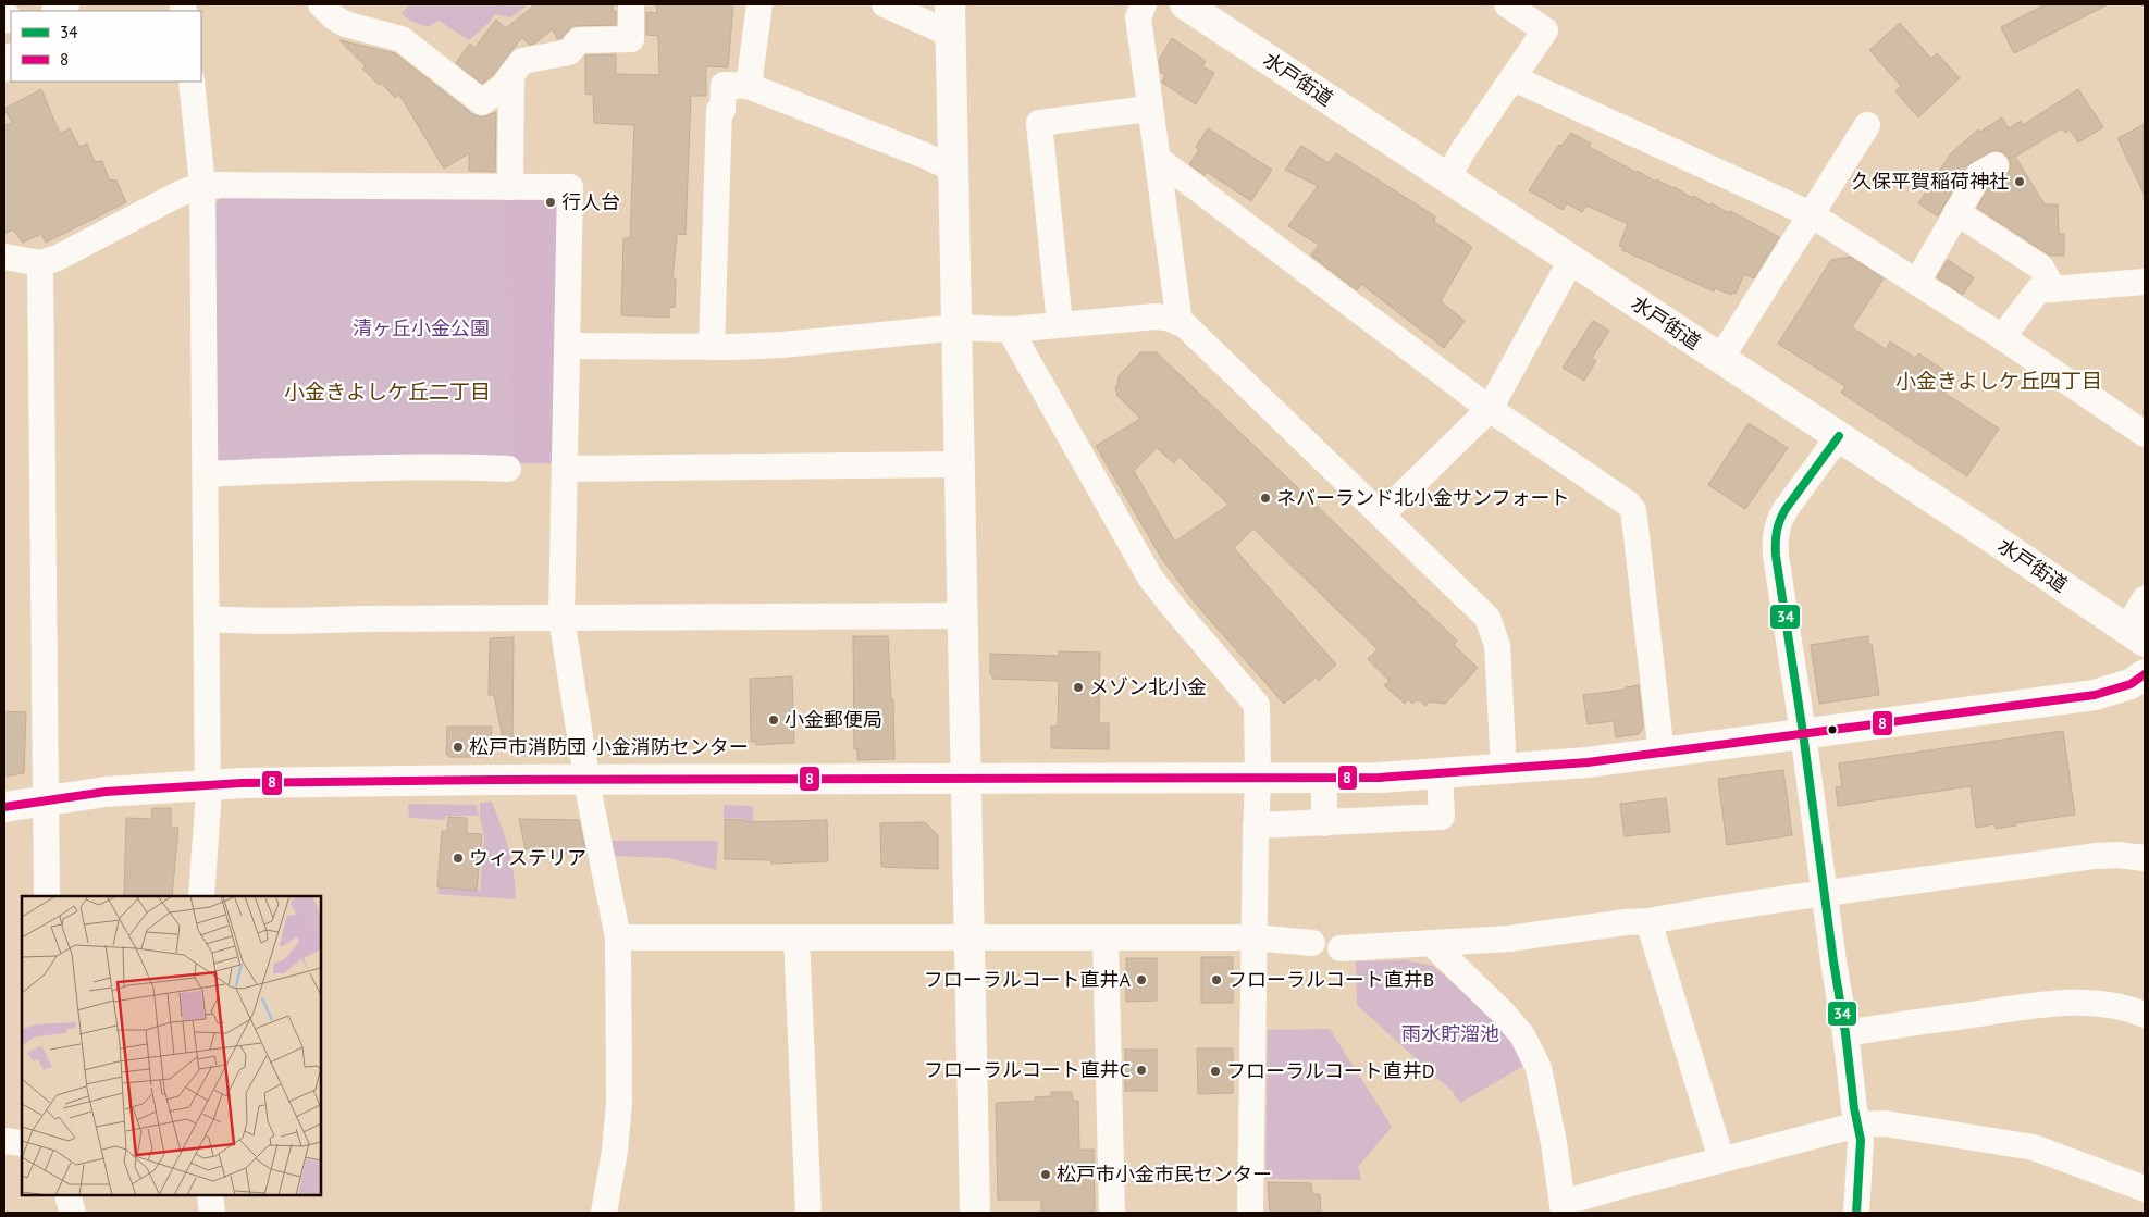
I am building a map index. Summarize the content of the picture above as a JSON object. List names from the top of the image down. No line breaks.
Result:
{"streets":{"main road":["水戸街道"]},"districts":["小金きよしケ丘四丁目","小金きよしケ丘二丁目"],"parks":["清ヶ丘小金公園","雨水貯溜池"],"places":["久保平賀稲荷神社","行人台","ネバーランド北小金サンフォート","メゾン北小金","小金郵便局","松戸市消防団 小金消防センター","ウィステリア","フローラルコート直井A","フローラルコート直井B","フローラルコート直井C","フローラルコート直井D","松戸市小金市民センター"],"lines":["transit line 34","transit line 8"],"legend":["34","8"]}
